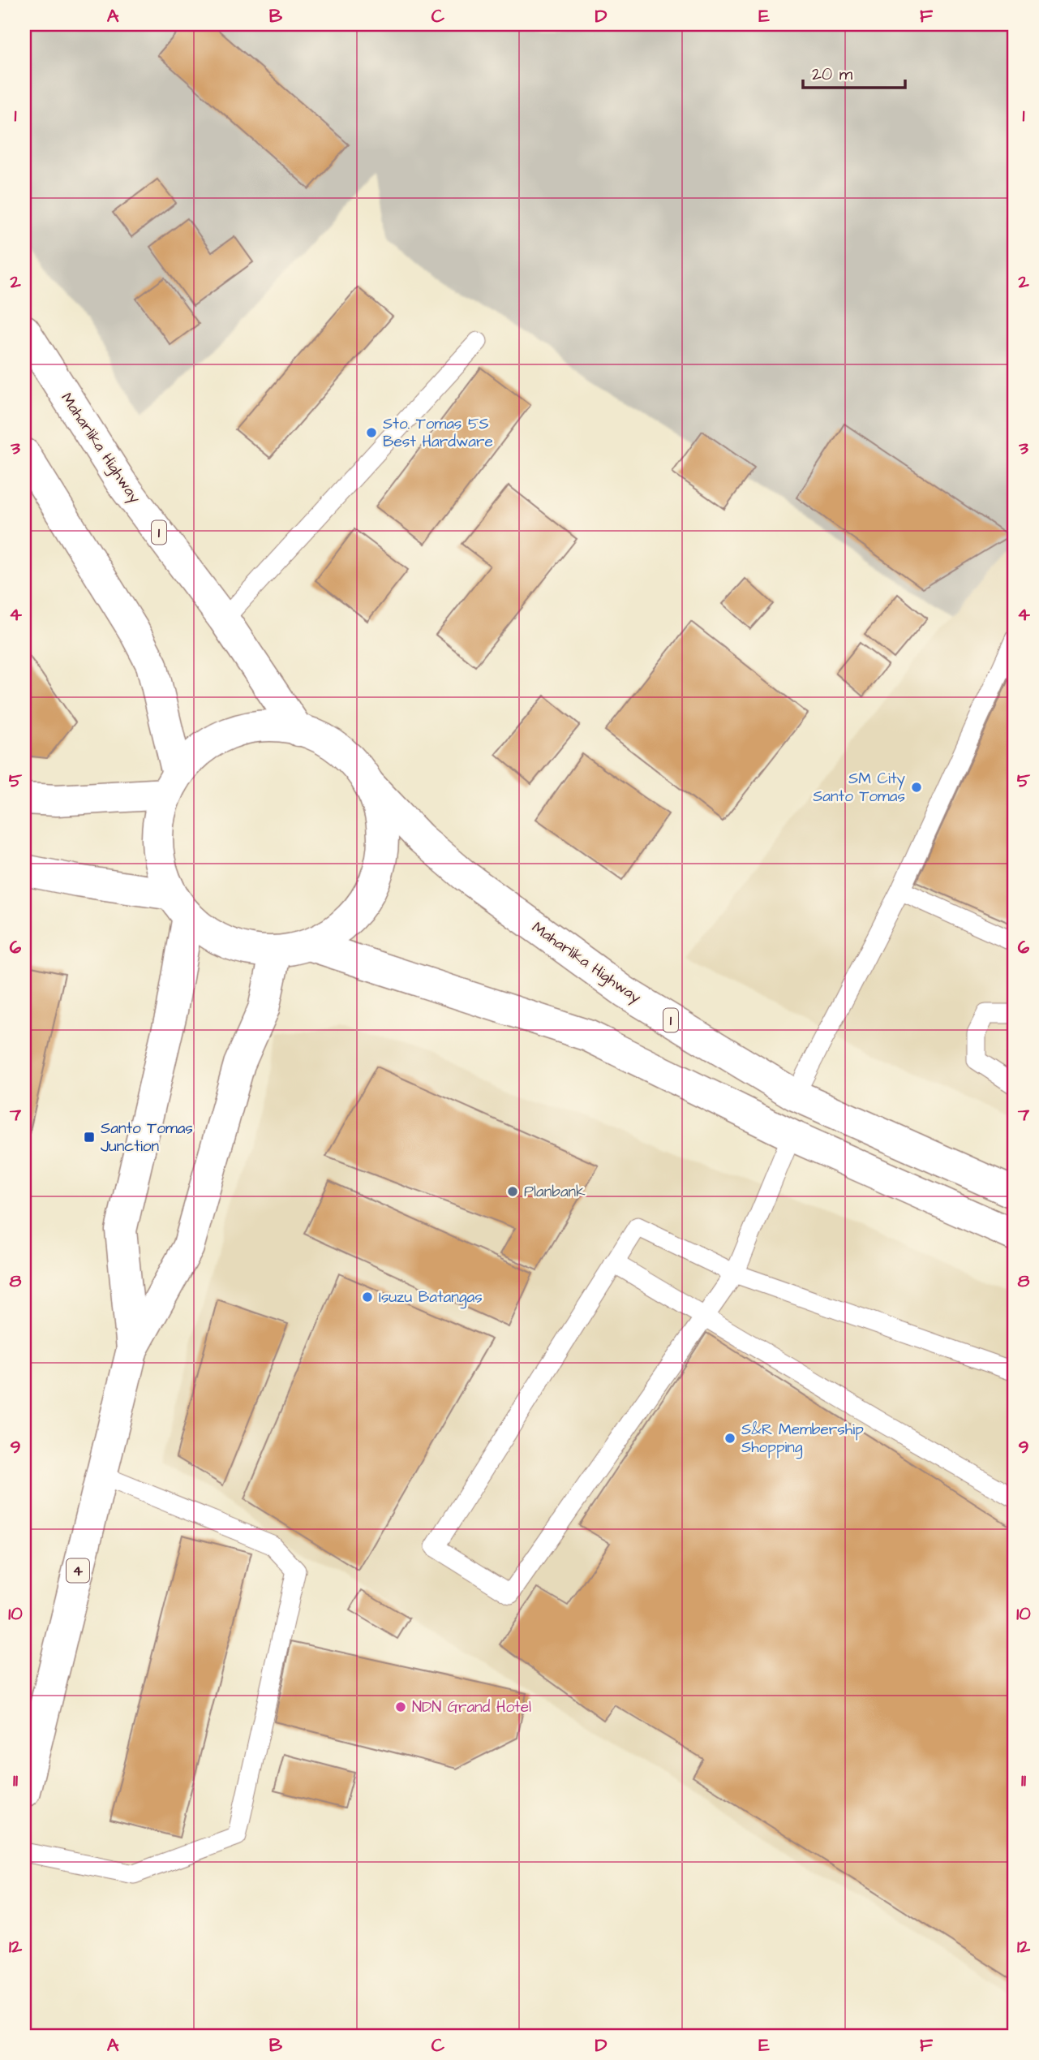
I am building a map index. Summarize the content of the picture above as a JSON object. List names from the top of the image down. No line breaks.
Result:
{"streets":{"main road":["Maharlika Highway","1","4"]},"crossings":[["Maharlika Highway","1"],["1","4"]],"places":{"other":["Sto. Tomas 5S Best Hardware","SM City Santo Tomas","Planbank","Isuzu Batangas","S&R Membership Shopping","NDN Grand Hotel"],"transit":["Santo Tomas Junction"]},"scale_bar":"20 m","grid":{"columns":["A","B","C","D","E","F"],"rows":["1","2","3","4","5","6","7","8","9","10","11","12"]}}
